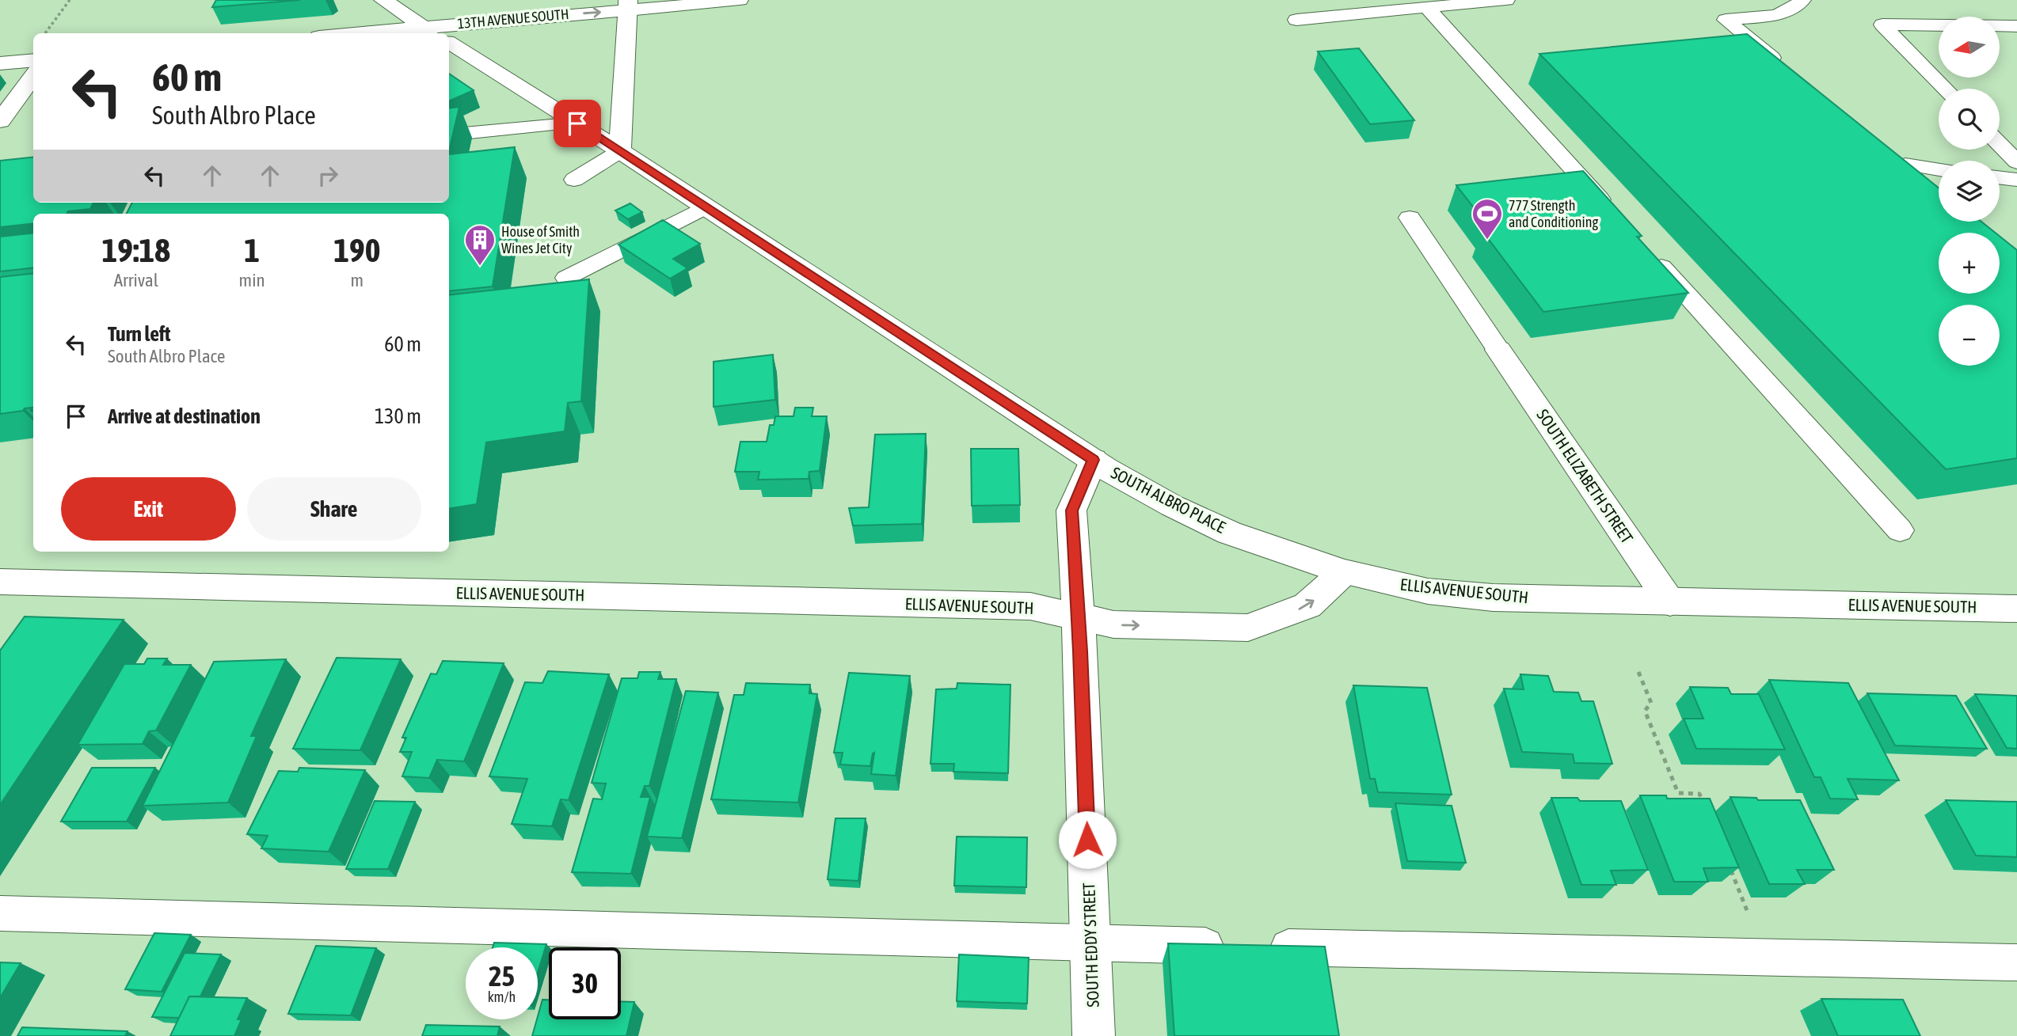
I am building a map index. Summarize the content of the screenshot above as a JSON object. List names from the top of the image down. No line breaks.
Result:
{"streets":{"street":["13TH AVENUE SOUTH","SOUTH ELIZABETH STREET","SOUTH ALBRO PLACE","ELLIS AVENUE SOUTH","SOUTH EDDY STREET"]},"crossings":[["SOUTH ELIZABETH STREET","ELLIS AVENUE SOUTH"],["SOUTH ALBRO PLACE","ELLIS AVENUE SOUTH"],["SOUTH ALBRO PLACE","SOUTH EDDY STREET"],["ELLIS AVENUE SOUTH","SOUTH EDDY STREET"]],"one_way":["13TH AVENUE SOUTH"],"places":{"sports":["777 Strength and Conditioning"],"building":["House of Smith Wines Jet City"]},"north":"left","page":{"map_buttons":["+","−"],"turn":["60 m","South Albro Place"],"eta":["19:18","Arrival","1","min","190","m"],"list":[{"name":"Turn left","note":"South Albro Place","value":"60 m"},{"name":"Arrive at destination","value":"130 m"}],"buttons":["Exit","Share"],"speed":"25 km/h","limit":"30"}}
